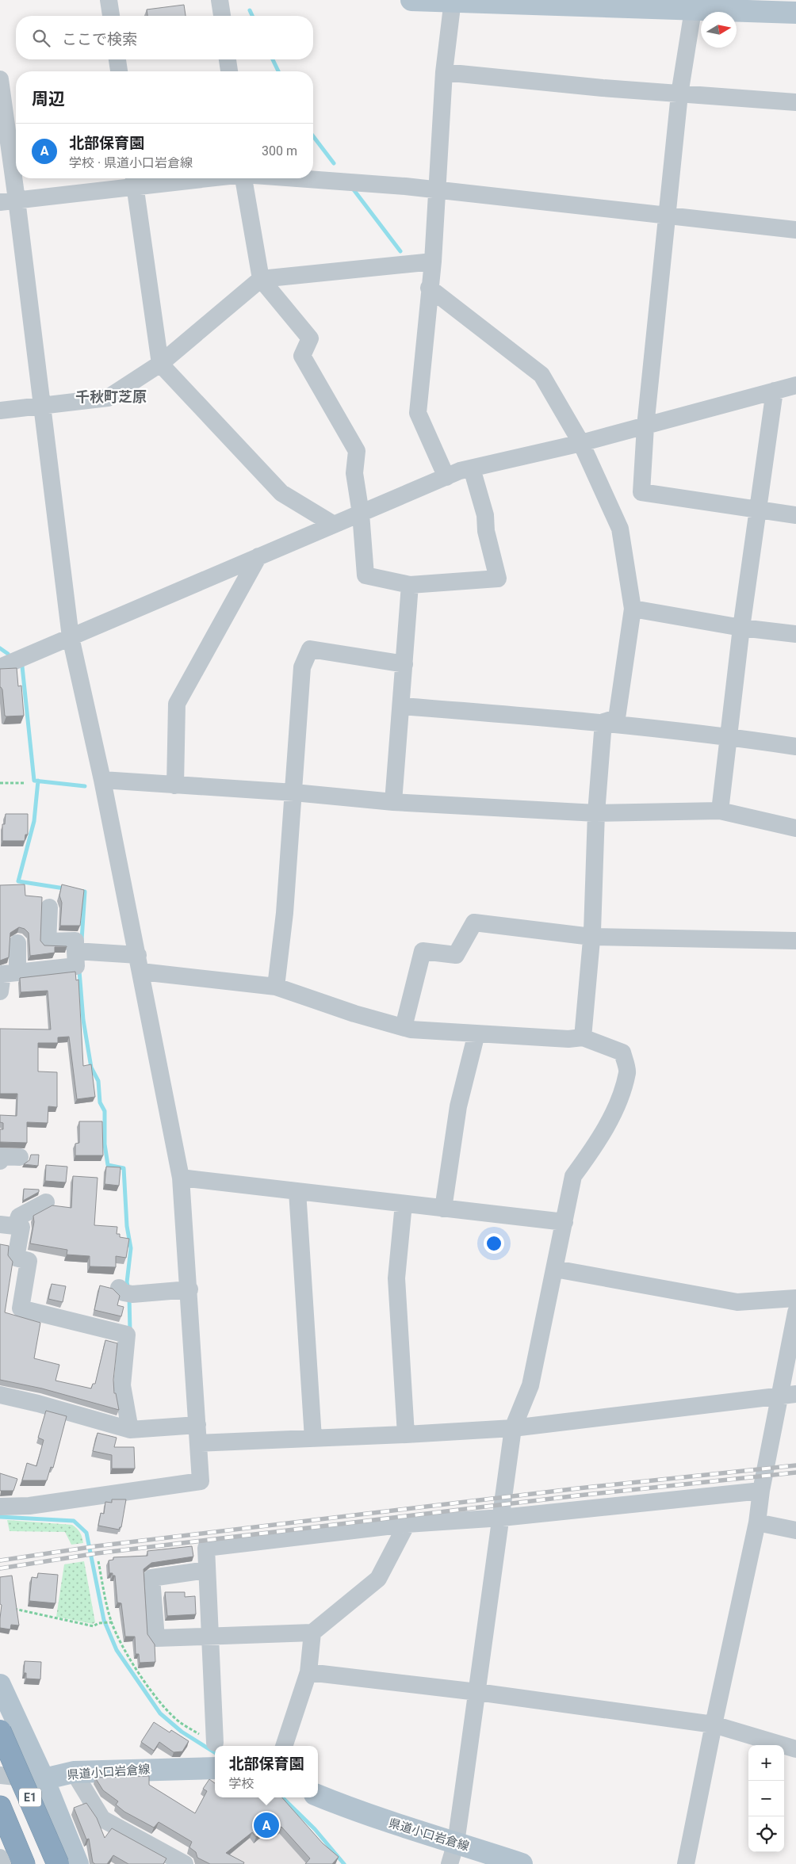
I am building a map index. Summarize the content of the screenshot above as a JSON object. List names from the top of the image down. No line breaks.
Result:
{"streets":{"highway":["E1"],"main road":["県道小口岩倉線"]},"districts":["千秋町芝原"],"north":"right","page":{"search":"ここで検索","heading":"周辺","list":[{"mark":"A","name":"北部保育園","note":"学校 · 県道小口岩倉線","value":"300 m"}],"map_buttons":["+","−"],"popup":["北部保育園","学校"],"pins":"A"}}
